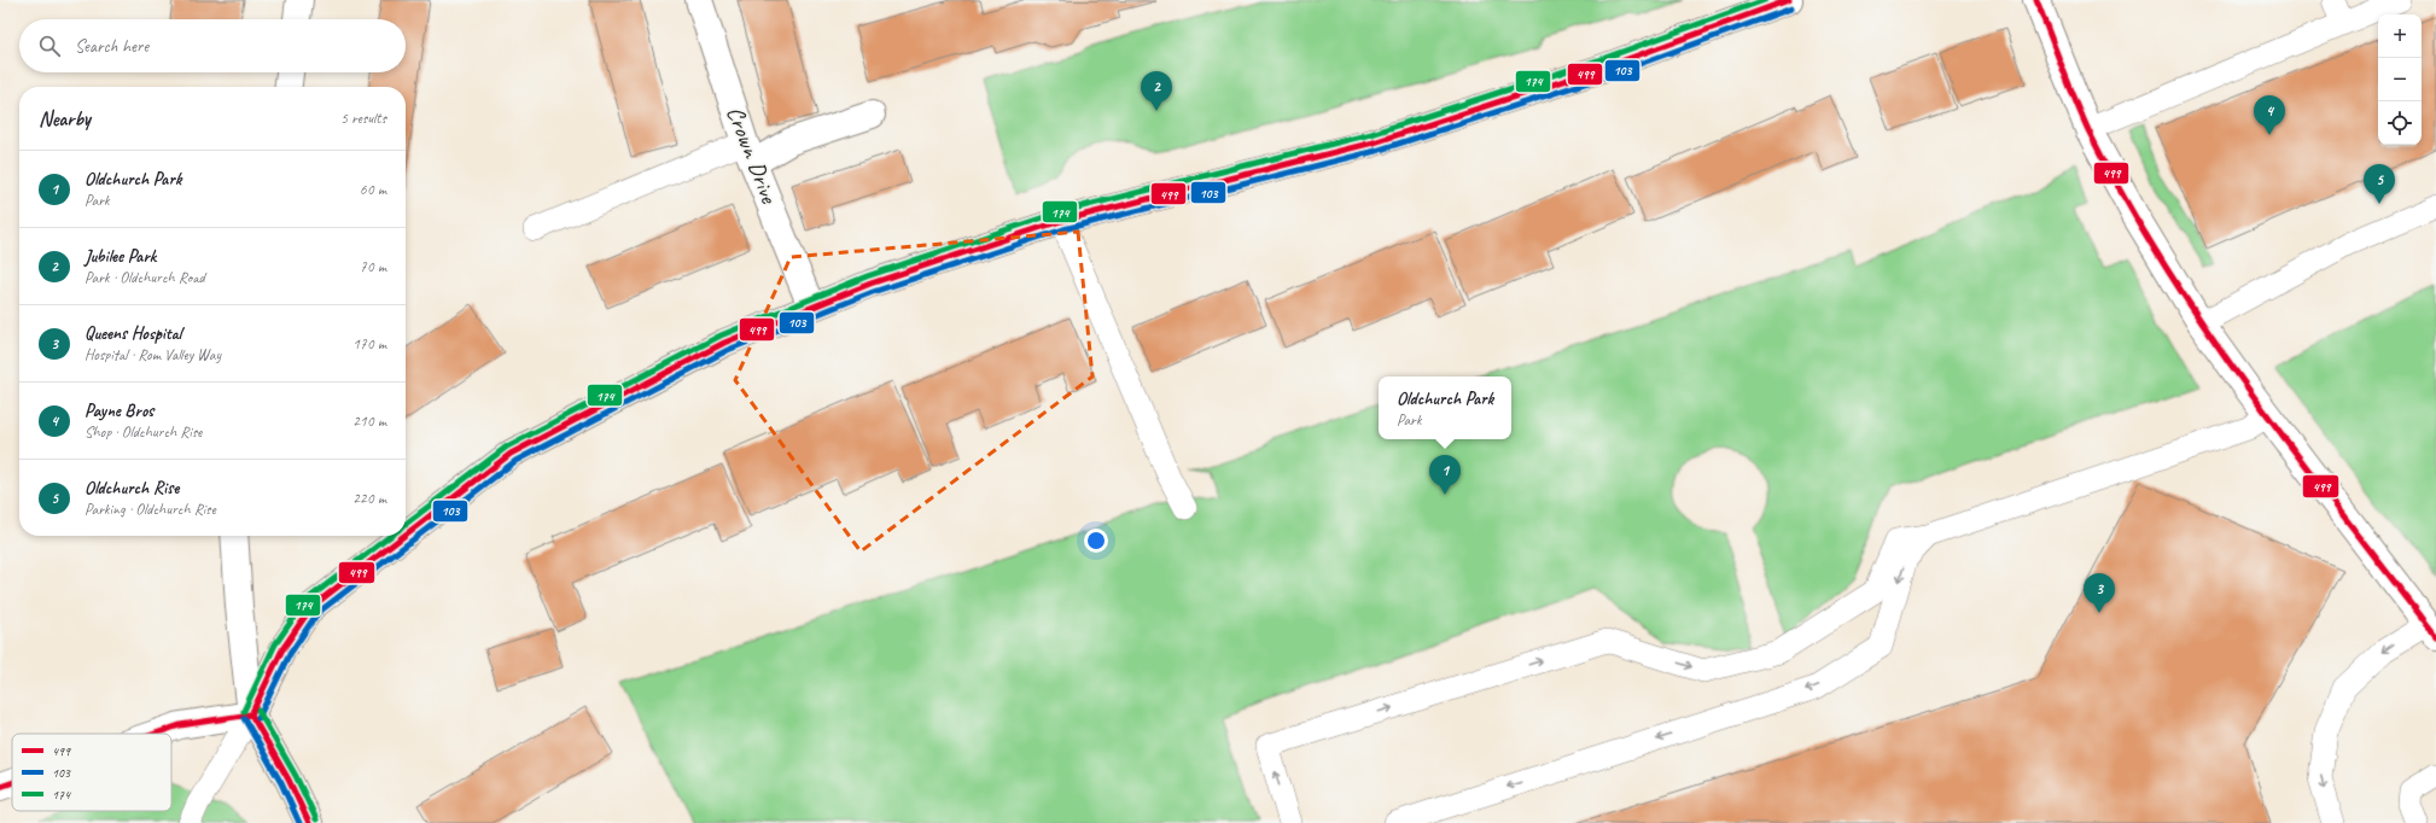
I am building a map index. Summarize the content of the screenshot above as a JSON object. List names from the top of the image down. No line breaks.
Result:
{"streets":{"street":["Crown Drive"]},"lines":["transit line 499","transit line 174","transit line 103"],"legend":["499","103","174"],"page":{"map_buttons":["+","−"],"search":"Search here","pins":["2","4","5","1","3"],"heading":["Nearby","5 results"],"list":[{"mark":"1","name":"Oldchurch Park","note":"Park","value":"60 m"},{"mark":"2","name":"Jubilee Park","note":"Park · Oldchurch Road","value":"70 m"},{"mark":"3","name":"Queens Hospital","note":"Hospital · Rom Valley Way","value":"170 m"},{"mark":"4","name":"Payne Bros","note":"Shop · Oldchurch Rise","value":"210 m"},{"mark":"5","name":"Oldchurch Rise","note":"Parking · Oldchurch Rise","value":"220 m"}],"popup":["Oldchurch Park","Park"]}}
